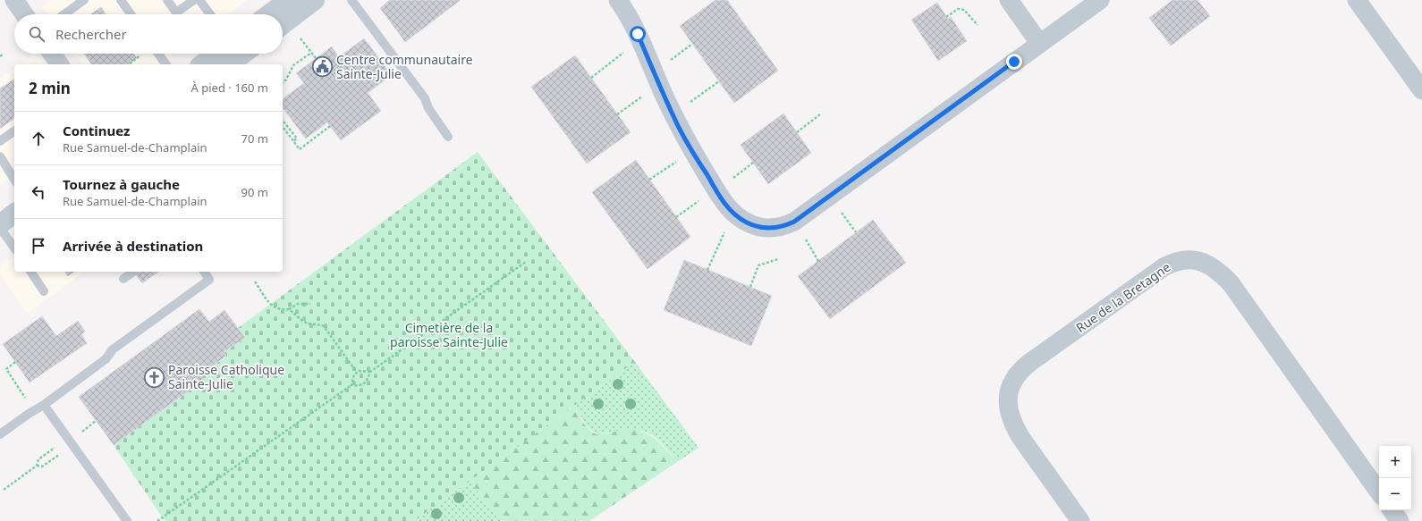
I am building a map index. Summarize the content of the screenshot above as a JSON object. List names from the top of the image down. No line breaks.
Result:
{"streets":{"street":["Rue de la Bretagne"]},"parks":["Cimetière de la paroisse Sainte-Julie"],"places":{"public building":["Centre communautaire Sainte-Julie"],"church":["Paroisse Catholique Sainte-Julie"]},"page":{"search":"Rechercher","heading":["2 min","À pied · 160 m"],"list":[["Continuez","Rue Samuel-de-Champlain","70 m"],["Tournez à gauche","Rue Samuel-de-Champlain","90 m"],"Arrivée à destination"],"map_buttons":["+","−"]}}
